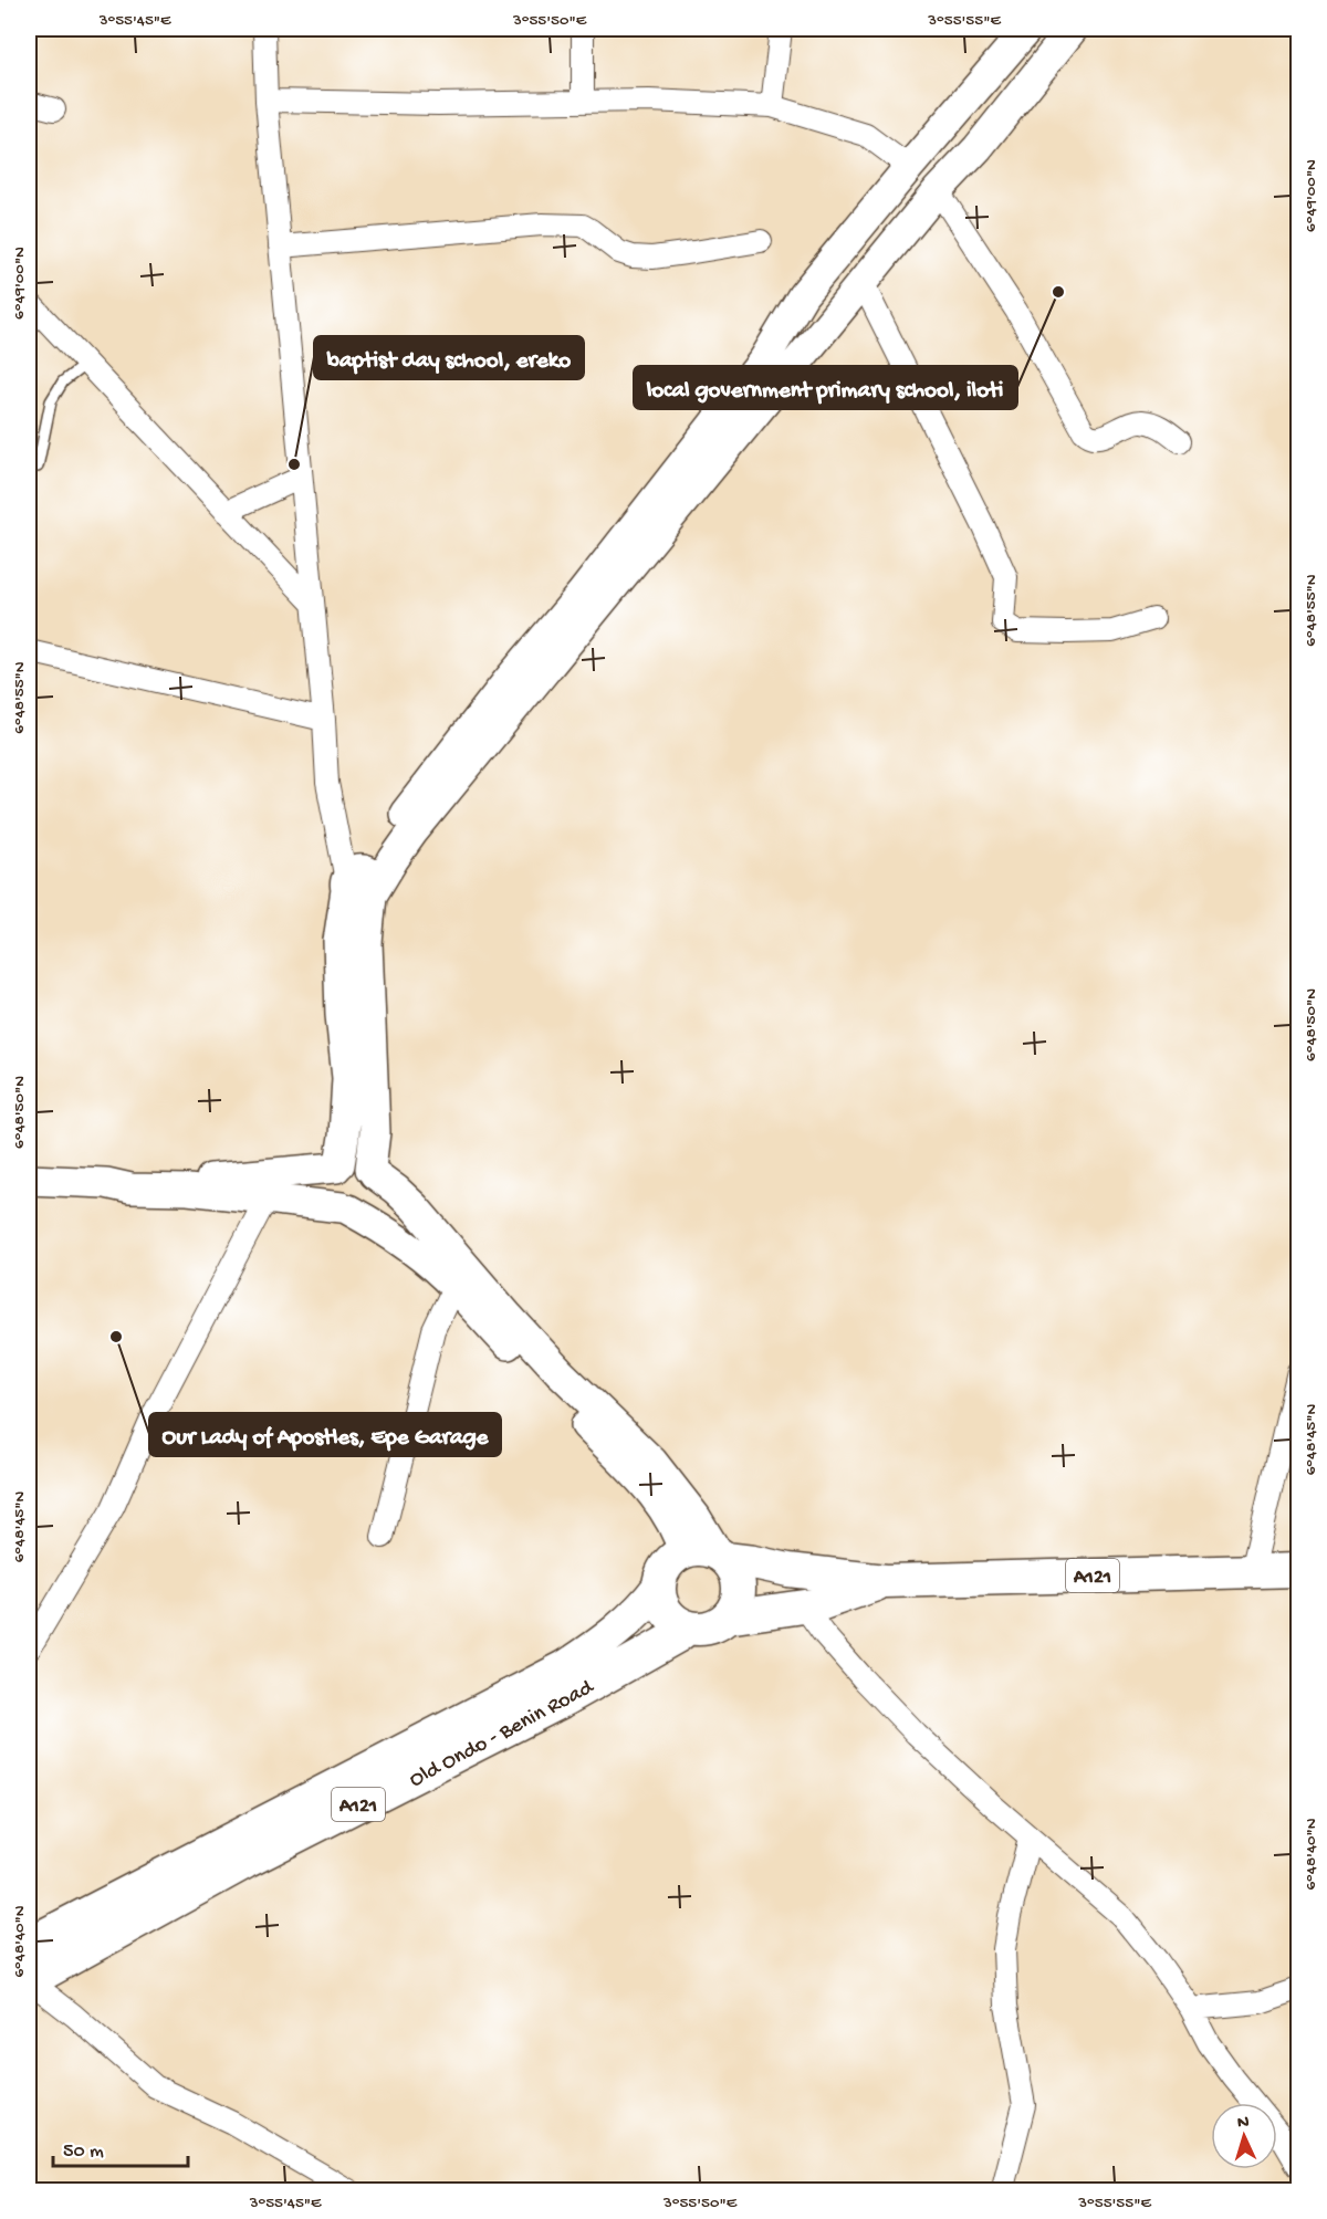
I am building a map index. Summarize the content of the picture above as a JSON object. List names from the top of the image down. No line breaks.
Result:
{"streets":{"main road":["A121","Old Ondo - Benin Road"]},"places":["local government primary school, iloti","baptist day school, ereko","Our Lady of Apostles, Epe Garage"],"scale_bar":"50 m","north":"top","coordinates":["3°55'45\"E","3°55'50\"E","3°55'55\"E","6°49'00\"N","6°48'55\"N","6°48'50\"N","6°48'45\"N","6°48'40\"N"]}
